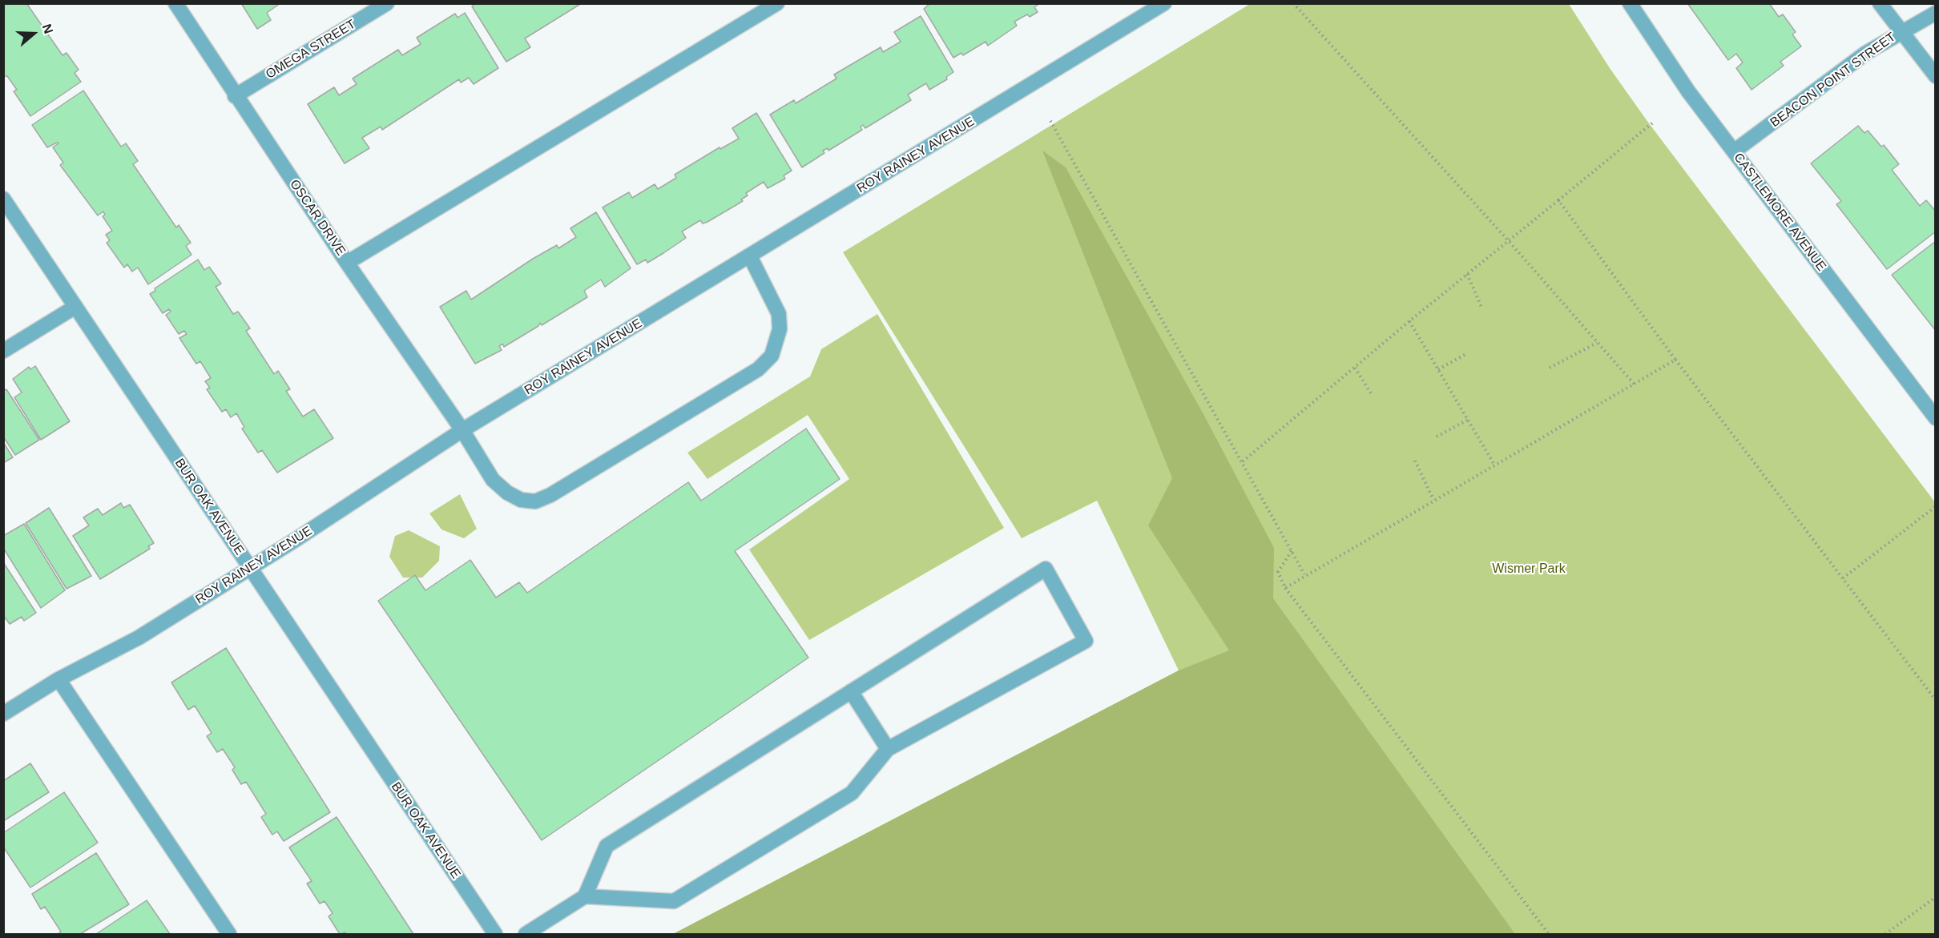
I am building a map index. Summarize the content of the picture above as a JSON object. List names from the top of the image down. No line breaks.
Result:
{"streets":{"street":["OMEGA STREET","BEACON POINT STREET","ROY RAINEY AVENUE","CASTLEMORE AVENUE","OSCAR DRIVE","BUR OAK AVENUE"]},"crossings":[["OMEGA STREET","OSCAR DRIVE"],["BEACON POINT STREET","CASTLEMORE AVENUE"],["ROY RAINEY AVENUE","OSCAR DRIVE"],["ROY RAINEY AVENUE","BUR OAK AVENUE"]],"parks":["Wismer Park"],"north":"right"}
